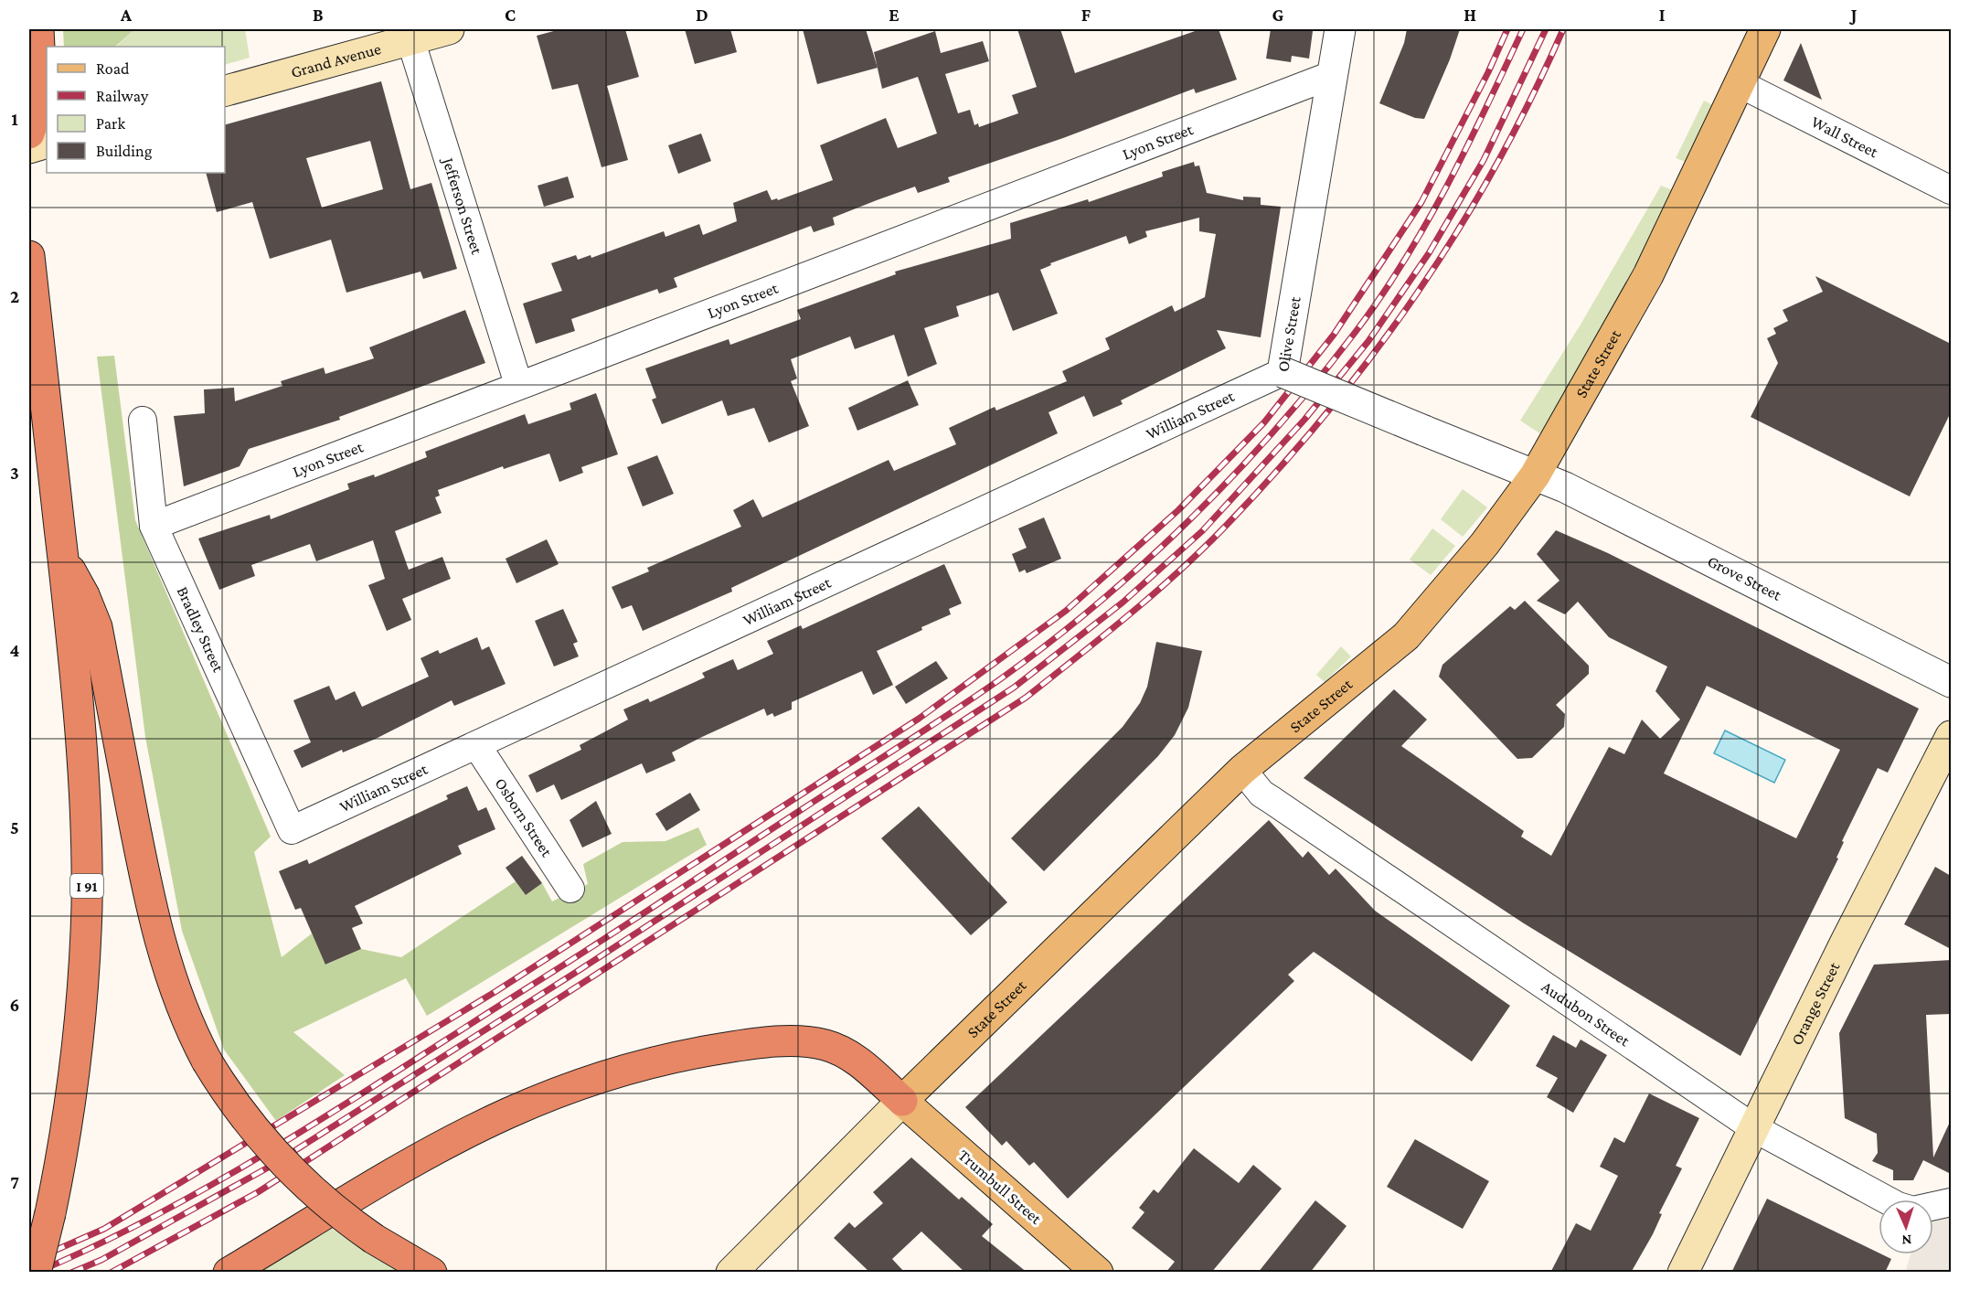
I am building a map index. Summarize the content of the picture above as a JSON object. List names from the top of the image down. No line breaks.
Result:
{"streets":{"highway":["I 91"],"main road":["Grand Avenue","State Street","Orange Street","Trumbull Street"],"street":["Wall Street","Lyon Street","Jefferson Street","Olive Street","William Street","Grove Street","Bradley Street","Osborn Street","Audubon Street"]},"crossings":[["Grand Avenue","Jefferson Street"],["Wall Street","State Street"],["Lyon Street","Jefferson Street"],["Lyon Street","Olive Street"],["Lyon Street","Bradley Street"],["Olive Street","State Street"],["Olive Street","William Street"],["Olive Street","Grove Street"],["State Street","Grove Street"],["State Street","Audubon Street"],["State Street","Trumbull Street"],["William Street","Bradley Street"],["William Street","Osborn Street"],["Orange Street","Audubon Street"]],"legend":["Road","Railway","Park","Building"],"north":"bottom","grid":{"columns":["A","B","C","D","E","F","G","H","I","J"],"rows":["1","2","3","4","5","6","7"]}}
